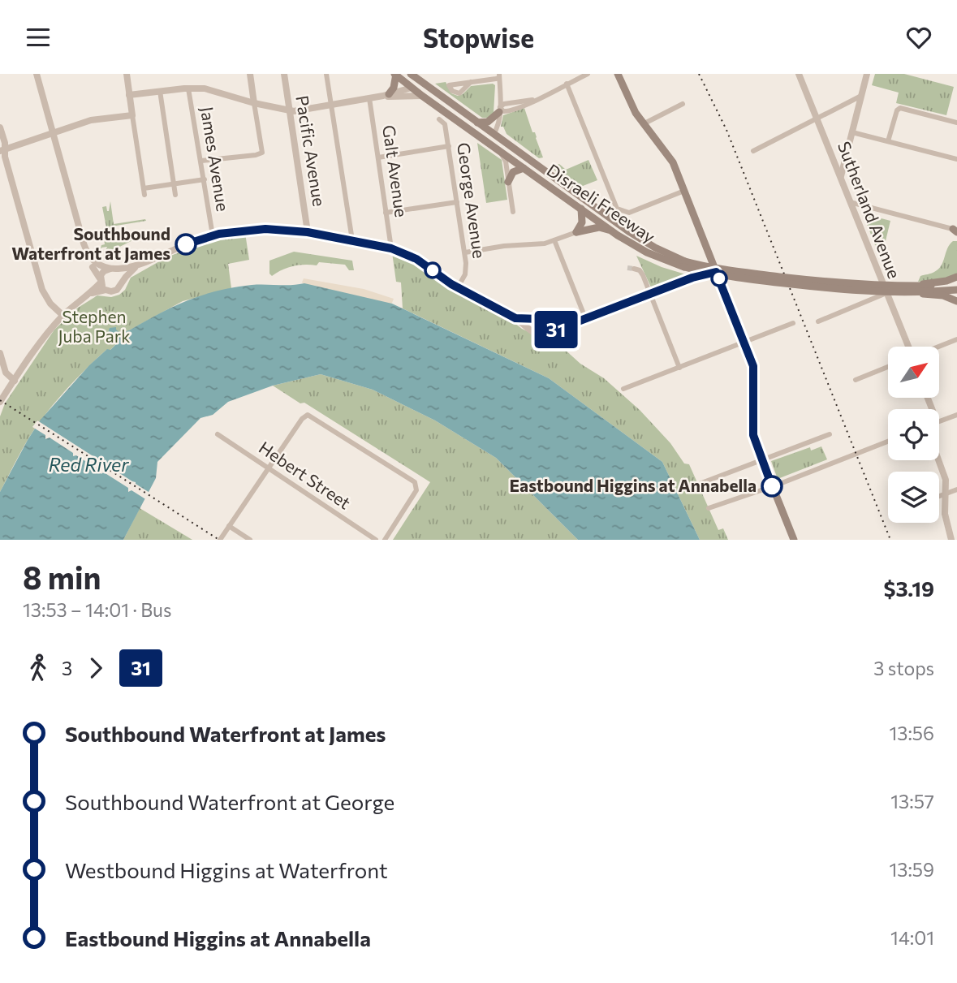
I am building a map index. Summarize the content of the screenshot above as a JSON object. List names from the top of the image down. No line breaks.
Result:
{"streets":{"main road":["Disraeli Freeway"],"street":["Pacific Avenue","James Avenue","Galt Avenue","George Avenue","Sutherland Avenue","Hebert Street"]},"water":["Red River"],"parks":["Stephen Juba Park"],"places":["Southbound Waterfront at James","Eastbound Higgins at Annabella"],"lines":["bus line 31"],"north":"top right","page":{"header":"Stopwise","on_map":"31","heading":["8 min","13:53 – 14:01 · Bus","$3.19"],"legs":["3","31","3 stops"],"list":[{"name":"Southbound Waterfront at James","value":"13:56"},{"name":"Southbound Waterfront at George","value":"13:57"},{"name":"Westbound Higgins at Waterfront","value":"13:59"},{"name":"Eastbound Higgins at Annabella","value":"14:01"}]}}
